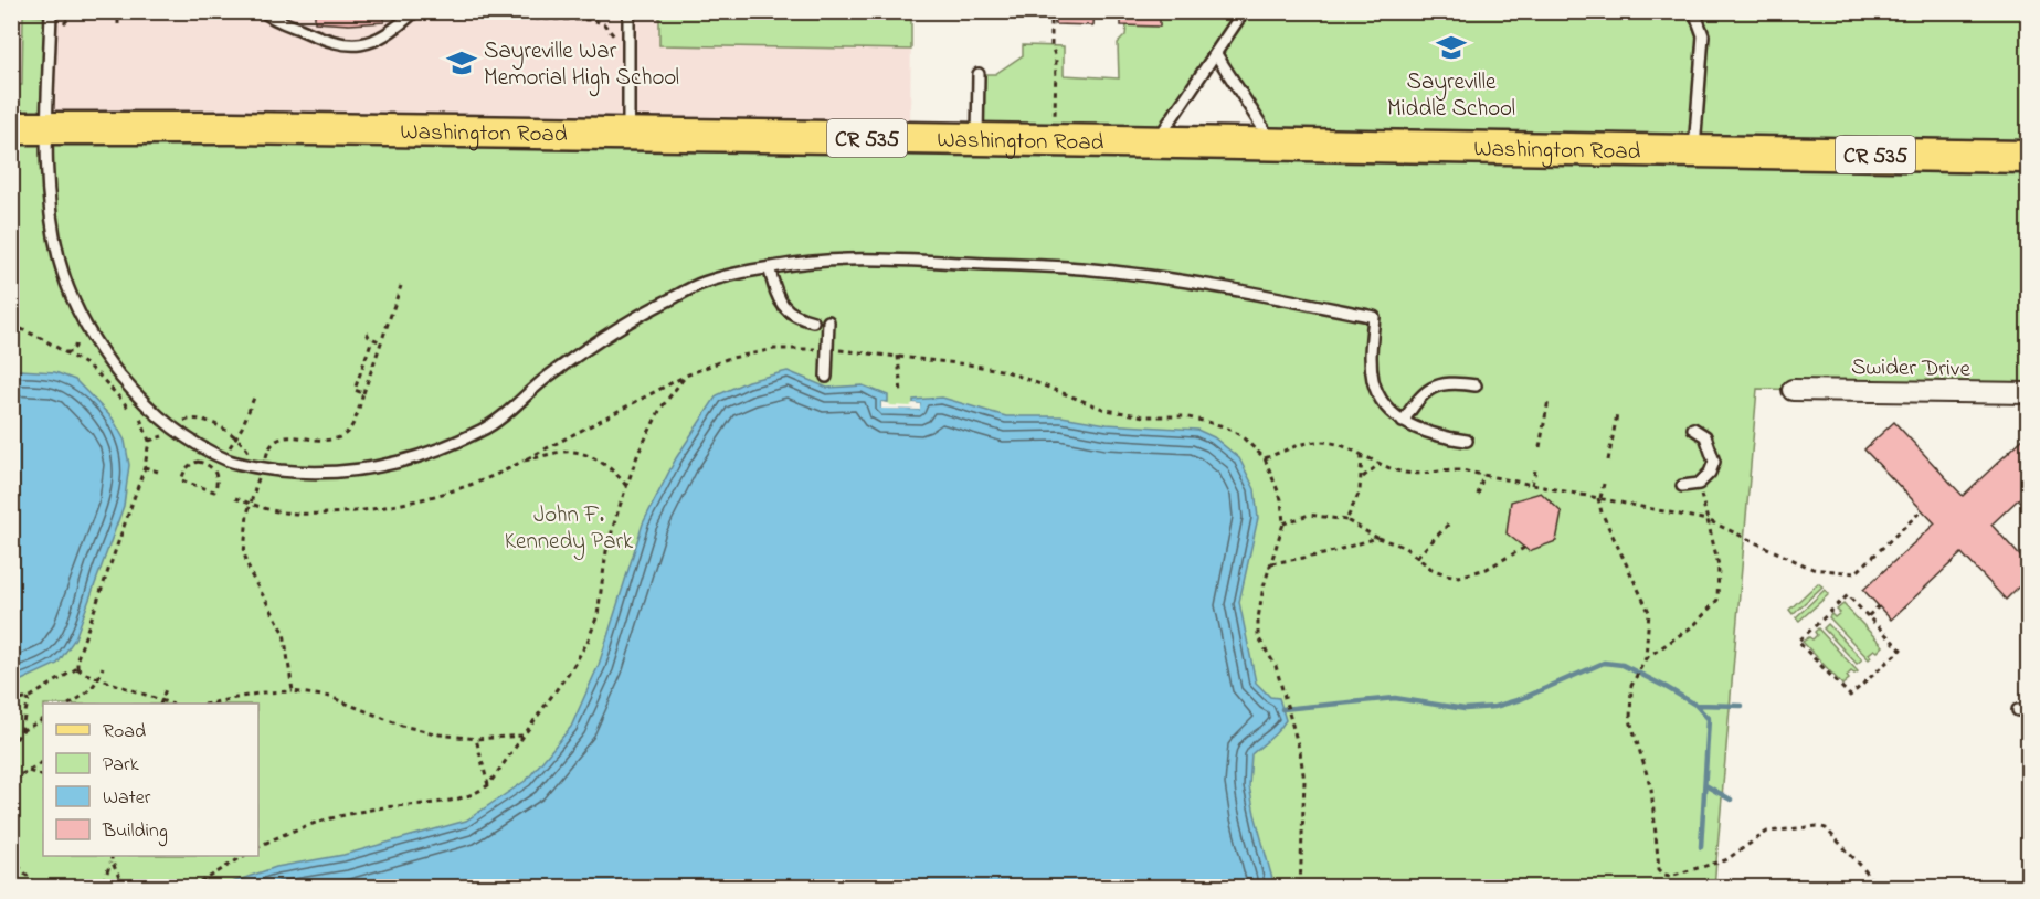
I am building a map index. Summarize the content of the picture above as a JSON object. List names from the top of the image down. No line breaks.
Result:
{"streets":{"main road":["Washington Road","CR 535"],"street":["Swider Drive"]},"parks":["John F. Kennedy Park"],"places":{"school or university":["Sayreville Middle School","Sayreville War Memorial High School"]},"legend":["Road","Park","Water","Building"]}
